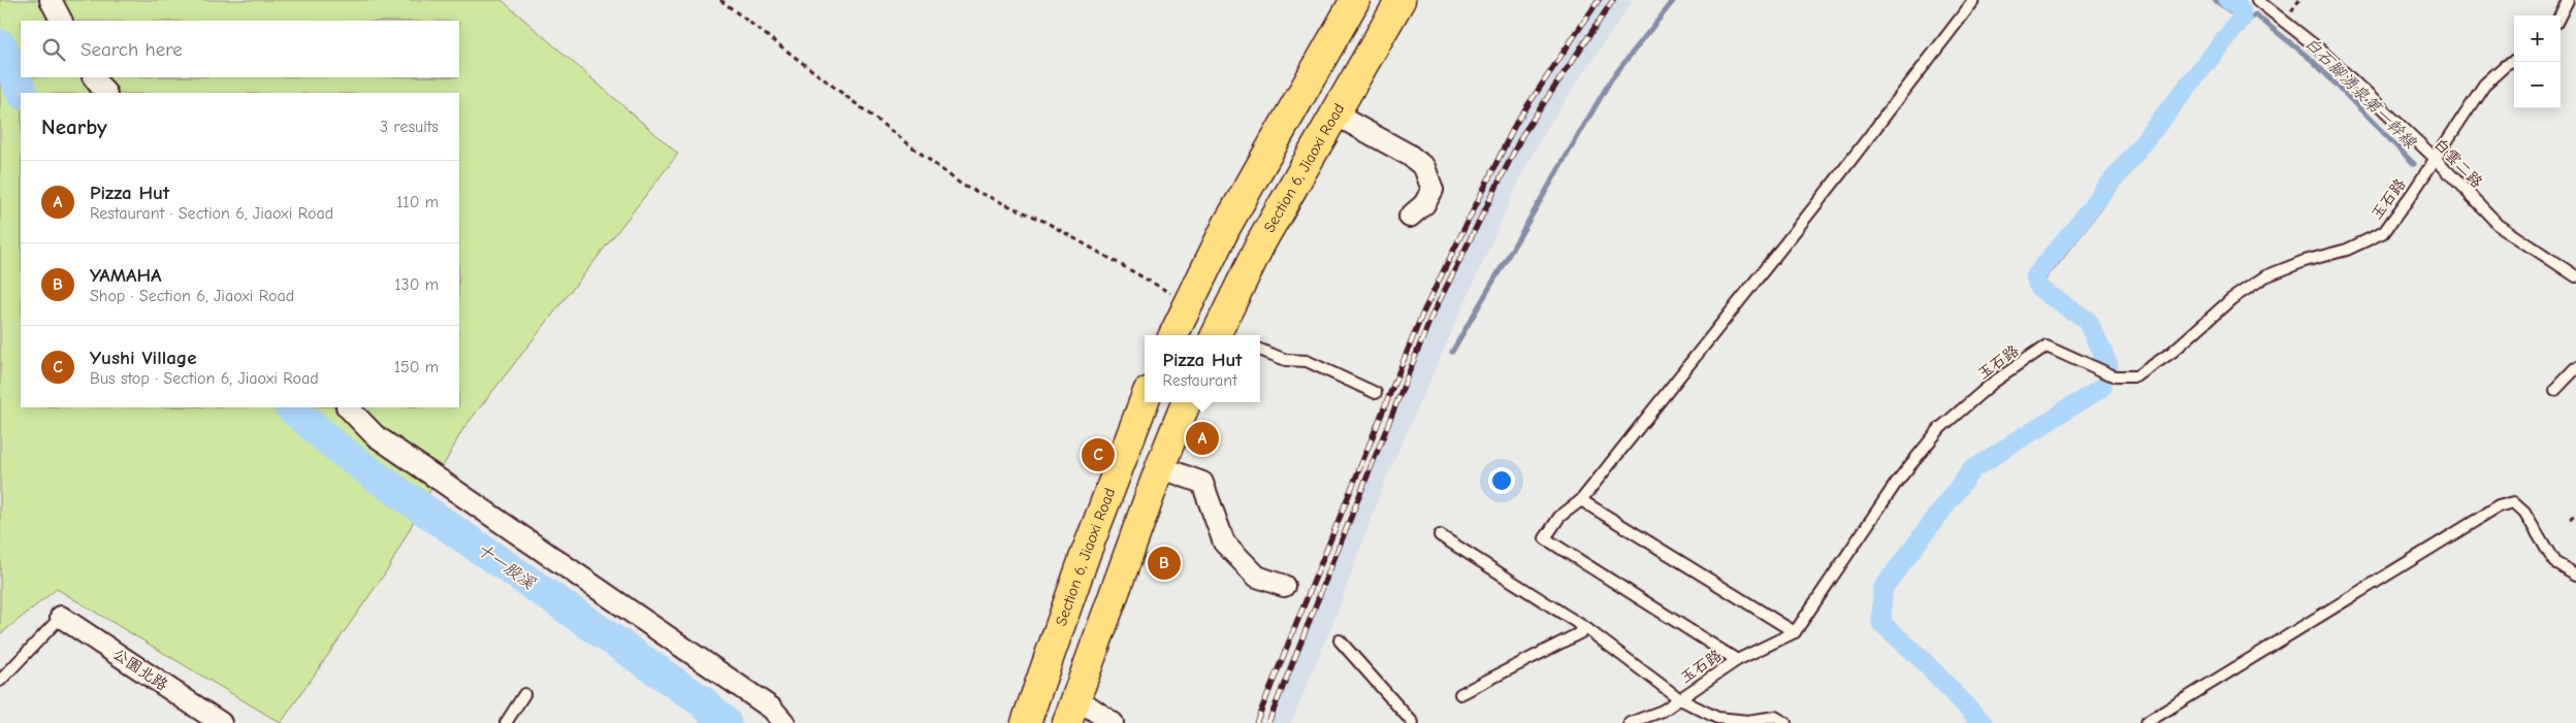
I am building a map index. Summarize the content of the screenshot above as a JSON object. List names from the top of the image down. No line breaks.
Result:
{"streets":{"main road":["Section 6, Jiaoxi Road"],"street":["公園北路"],"lane":["白雲二路","玉石路"]},"crossings":[["白雲二路","玉石路"]],"water":["白石腳湧泉第一幹線","十一股溪"],"page":{"map_buttons":["+","−"],"search":"Search here","heading":["Nearby","3 results"],"list":[{"mark":"A","name":"Pizza Hut","note":"Restaurant · Section 6, Jiaoxi Road","value":"110 m"},{"mark":"B","name":"YAMAHA","note":"Shop · Section 6, Jiaoxi Road","value":"130 m"},{"mark":"C","name":"Yushi Village","note":"Bus stop · Section 6, Jiaoxi Road","value":"150 m"}],"popup":["Pizza Hut","Restaurant"],"pins":["A","C","B"]}}
